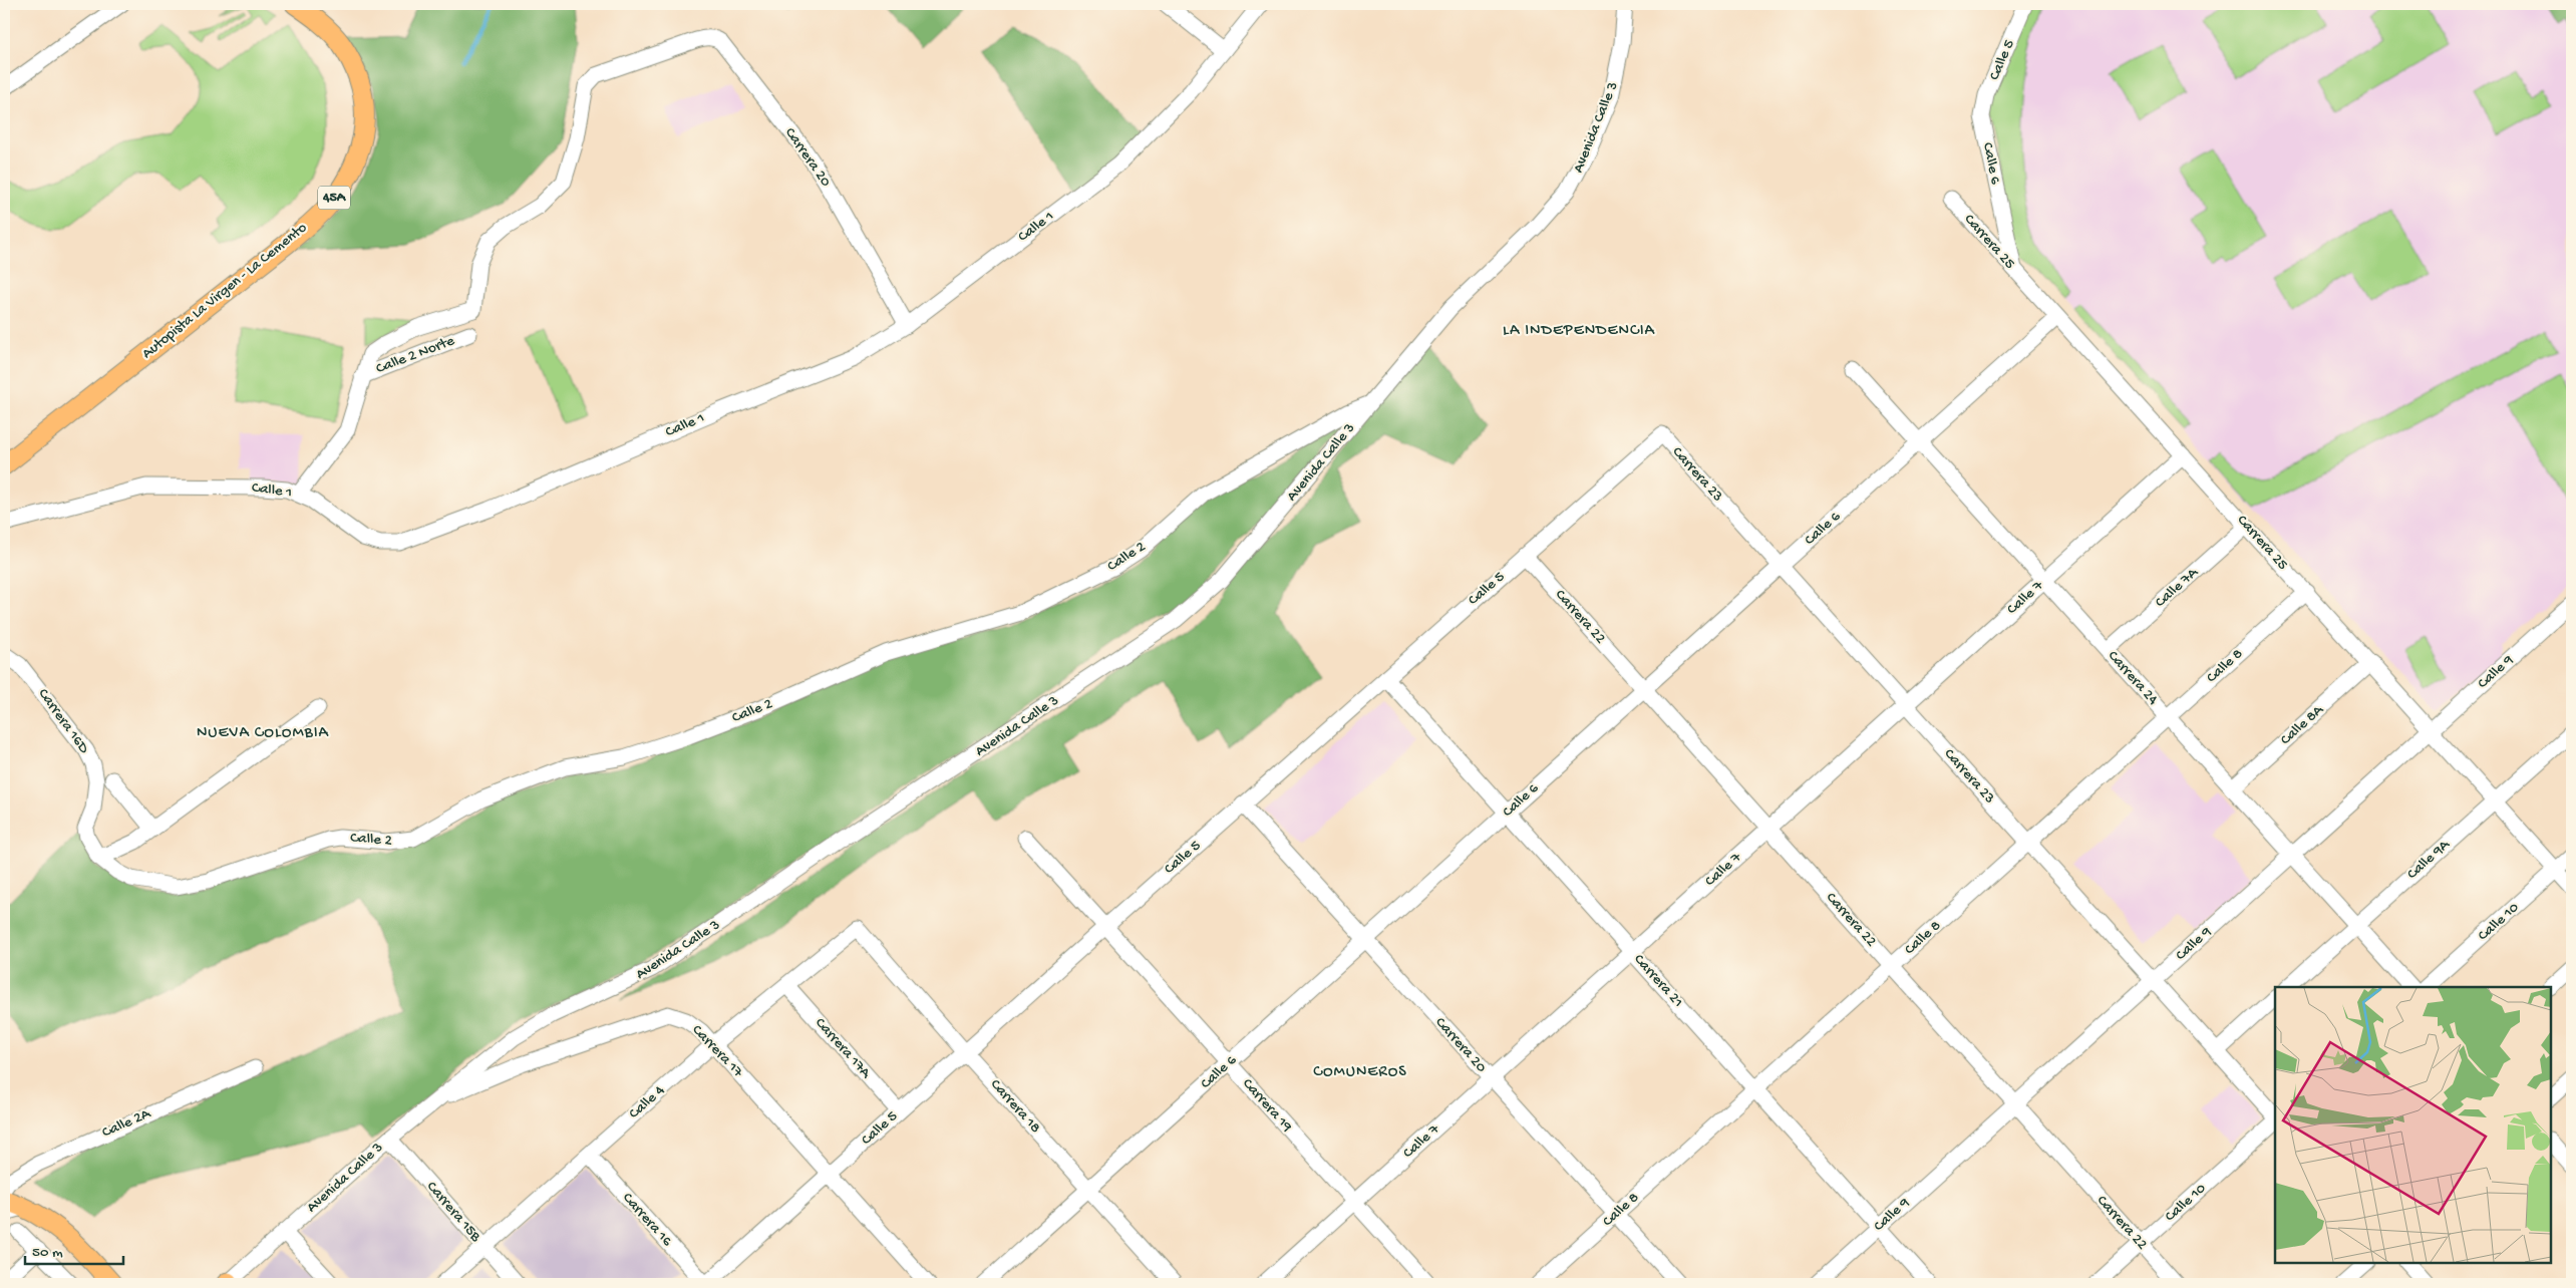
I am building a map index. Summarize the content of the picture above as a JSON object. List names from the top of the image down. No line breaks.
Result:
{"streets":{"main road":["45A","Autopista La Virgen - La Cemento"],"street":["Calle 5","Avenida Calle 3","Carrera 20","Calle 6","Calle 1","Carrera 25","Calle 2 Norte","Carrera 23","Calle 2","Calle 7A","Calle 7","Carrera 22","Calle 8","Calle 9","Carrera 24","Carrera 16D","Calle 8A","Calle 9A","Calle 10","Carrera 21","Carrera 17A","Carrera 17","Calle 4","Carrera 19","Carrera 18","Calle 2A","Carrera 15B","Carrera 16"]},"crossings":[["Calle 5","Carrera 20"],["Calle 5","Calle 6"],["Calle 5","Carrera 23"],["Calle 5","Carrera 22"],["Calle 5","Carrera 21"],["Calle 5","Carrera 17A"],["Calle 5","Carrera 17"],["Calle 5","Carrera 19"],["Calle 5","Carrera 18"],["Calle 5","Carrera 16"],["Avenida Calle 3","Calle 2"],["Avenida Calle 3","Carrera 17"],["Avenida Calle 3","Carrera 15B"],["Carrera 20","Calle 6"],["Carrera 20","Calle 1"],["Carrera 20","Calle 2 Norte"],["Carrera 20","Calle 7"],["Carrera 20","Calle 8"],["Calle 6","Carrera 25"],["Calle 6","Carrera 23"],["Calle 6","Carrera 22"],["Calle 6","Carrera 24"],["Calle 6","Carrera 21"],["Calle 6","Carrera 19"],["Calle 6","Carrera 18"],["Carrera 25","Calle 7A"],["Carrera 25","Calle 7"],["Carrera 25","Calle 8"],["Carrera 25","Calle 9"],["Carrera 25","Calle 8A"],["Carrera 25","Calle 9A"],["Carrera 25","Calle 10"],["Carrera 23","Calle 7"],["Carrera 23","Calle 8"],["Carrera 23","Calle 9"],["Calle 2","Carrera 16D"],["Calle 7A","Carrera 24"],["Calle 7","Carrera 22"],["Calle 7","Carrera 24"],["Calle 7","Carrera 21"],["Calle 7","Carrera 19"],["Carrera 22","Calle 8"],["Carrera 22","Calle 9"],["Carrera 22","Calle 10"],["Calle 8","Carrera 24"],["Calle 8","Carrera 21"],["Calle 9","Carrera 24"],["Calle 9","Carrera 21"],["Carrera 24","Calle 8A"],["Carrera 24","Calle 9A"],["Carrera 17A","Calle 4"],["Carrera 17","Calle 4"],["Calle 4","Carrera 18"],["Calle 4","Carrera 15B"],["Calle 4","Carrera 16"]],"districts":["LA INDEPENDENCIA","NUEVA COLOMBIA","COMUNEROS"],"scale_bar":"50 m"}
